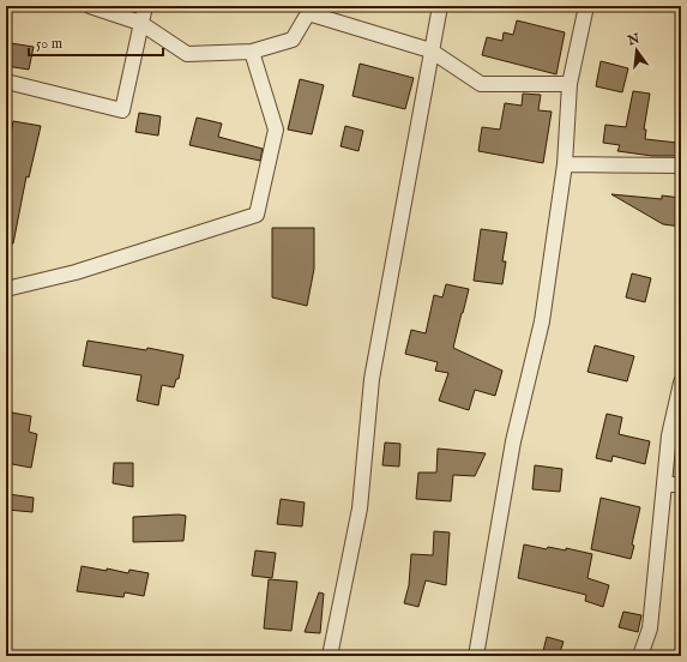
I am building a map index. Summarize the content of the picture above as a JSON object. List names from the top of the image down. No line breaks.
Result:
{"scale_bar":"50 m","north":"top"}
